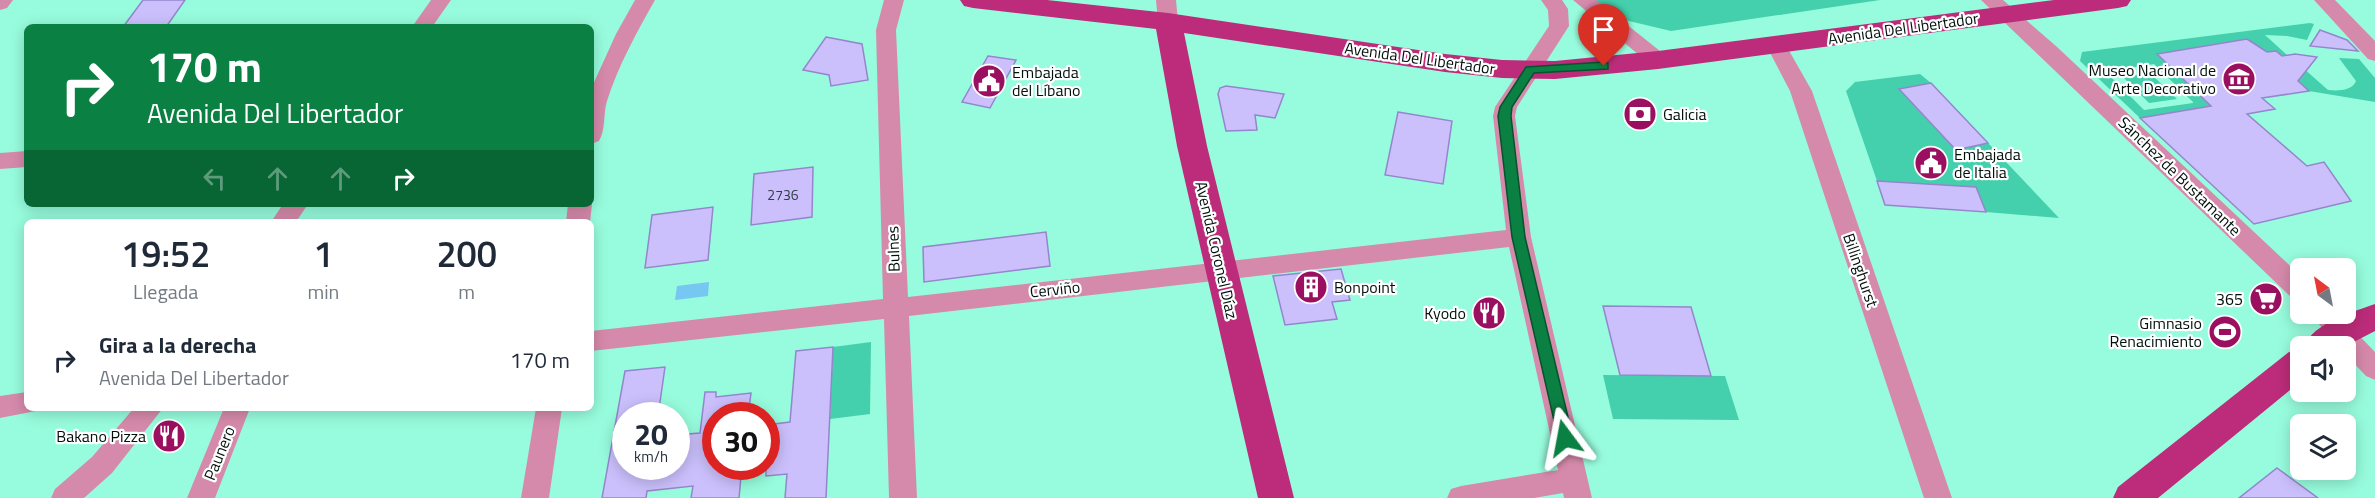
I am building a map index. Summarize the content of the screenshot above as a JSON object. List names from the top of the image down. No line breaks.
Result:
{"streets":{"main road":["Avenida Del Libertador","Avenida Coronel Díaz"],"street":["Sánchez de Bustamante","Bulnes","Billinghurst","Cerviño","Paunero"]},"crossings":[["Avenida Del Libertador","Sánchez de Bustamante"],["Avenida Del Libertador","Avenida Coronel Díaz"],["Avenida Del Libertador","Billinghurst"],["Bulnes","Cerviño"],["Avenida Coronel Díaz","Cerviño"]],"places":{"museum":["Museo Nacional de Arte Decorativo"],"public building":["Embajada del Líbano","Embajada de Italia"],"bank":["Galicia"],"building":["Bonpoint"],"supermarket":["365"],"restaurant":["Kyodo","Bakano Pizza"],"sports":["Gimnasio Renacimiento"]},"house_numbers":["2736"],"north":"top left","page":{"turn":["170 m","Avenida Del Libertador"],"eta":["19:52","Llegada","1","min","200","m"],"list":[{"name":"Gira a la derecha","note":"Avenida Del Libertador","value":"170 m"}],"speed":"20 km/h","limit":"30"}}
